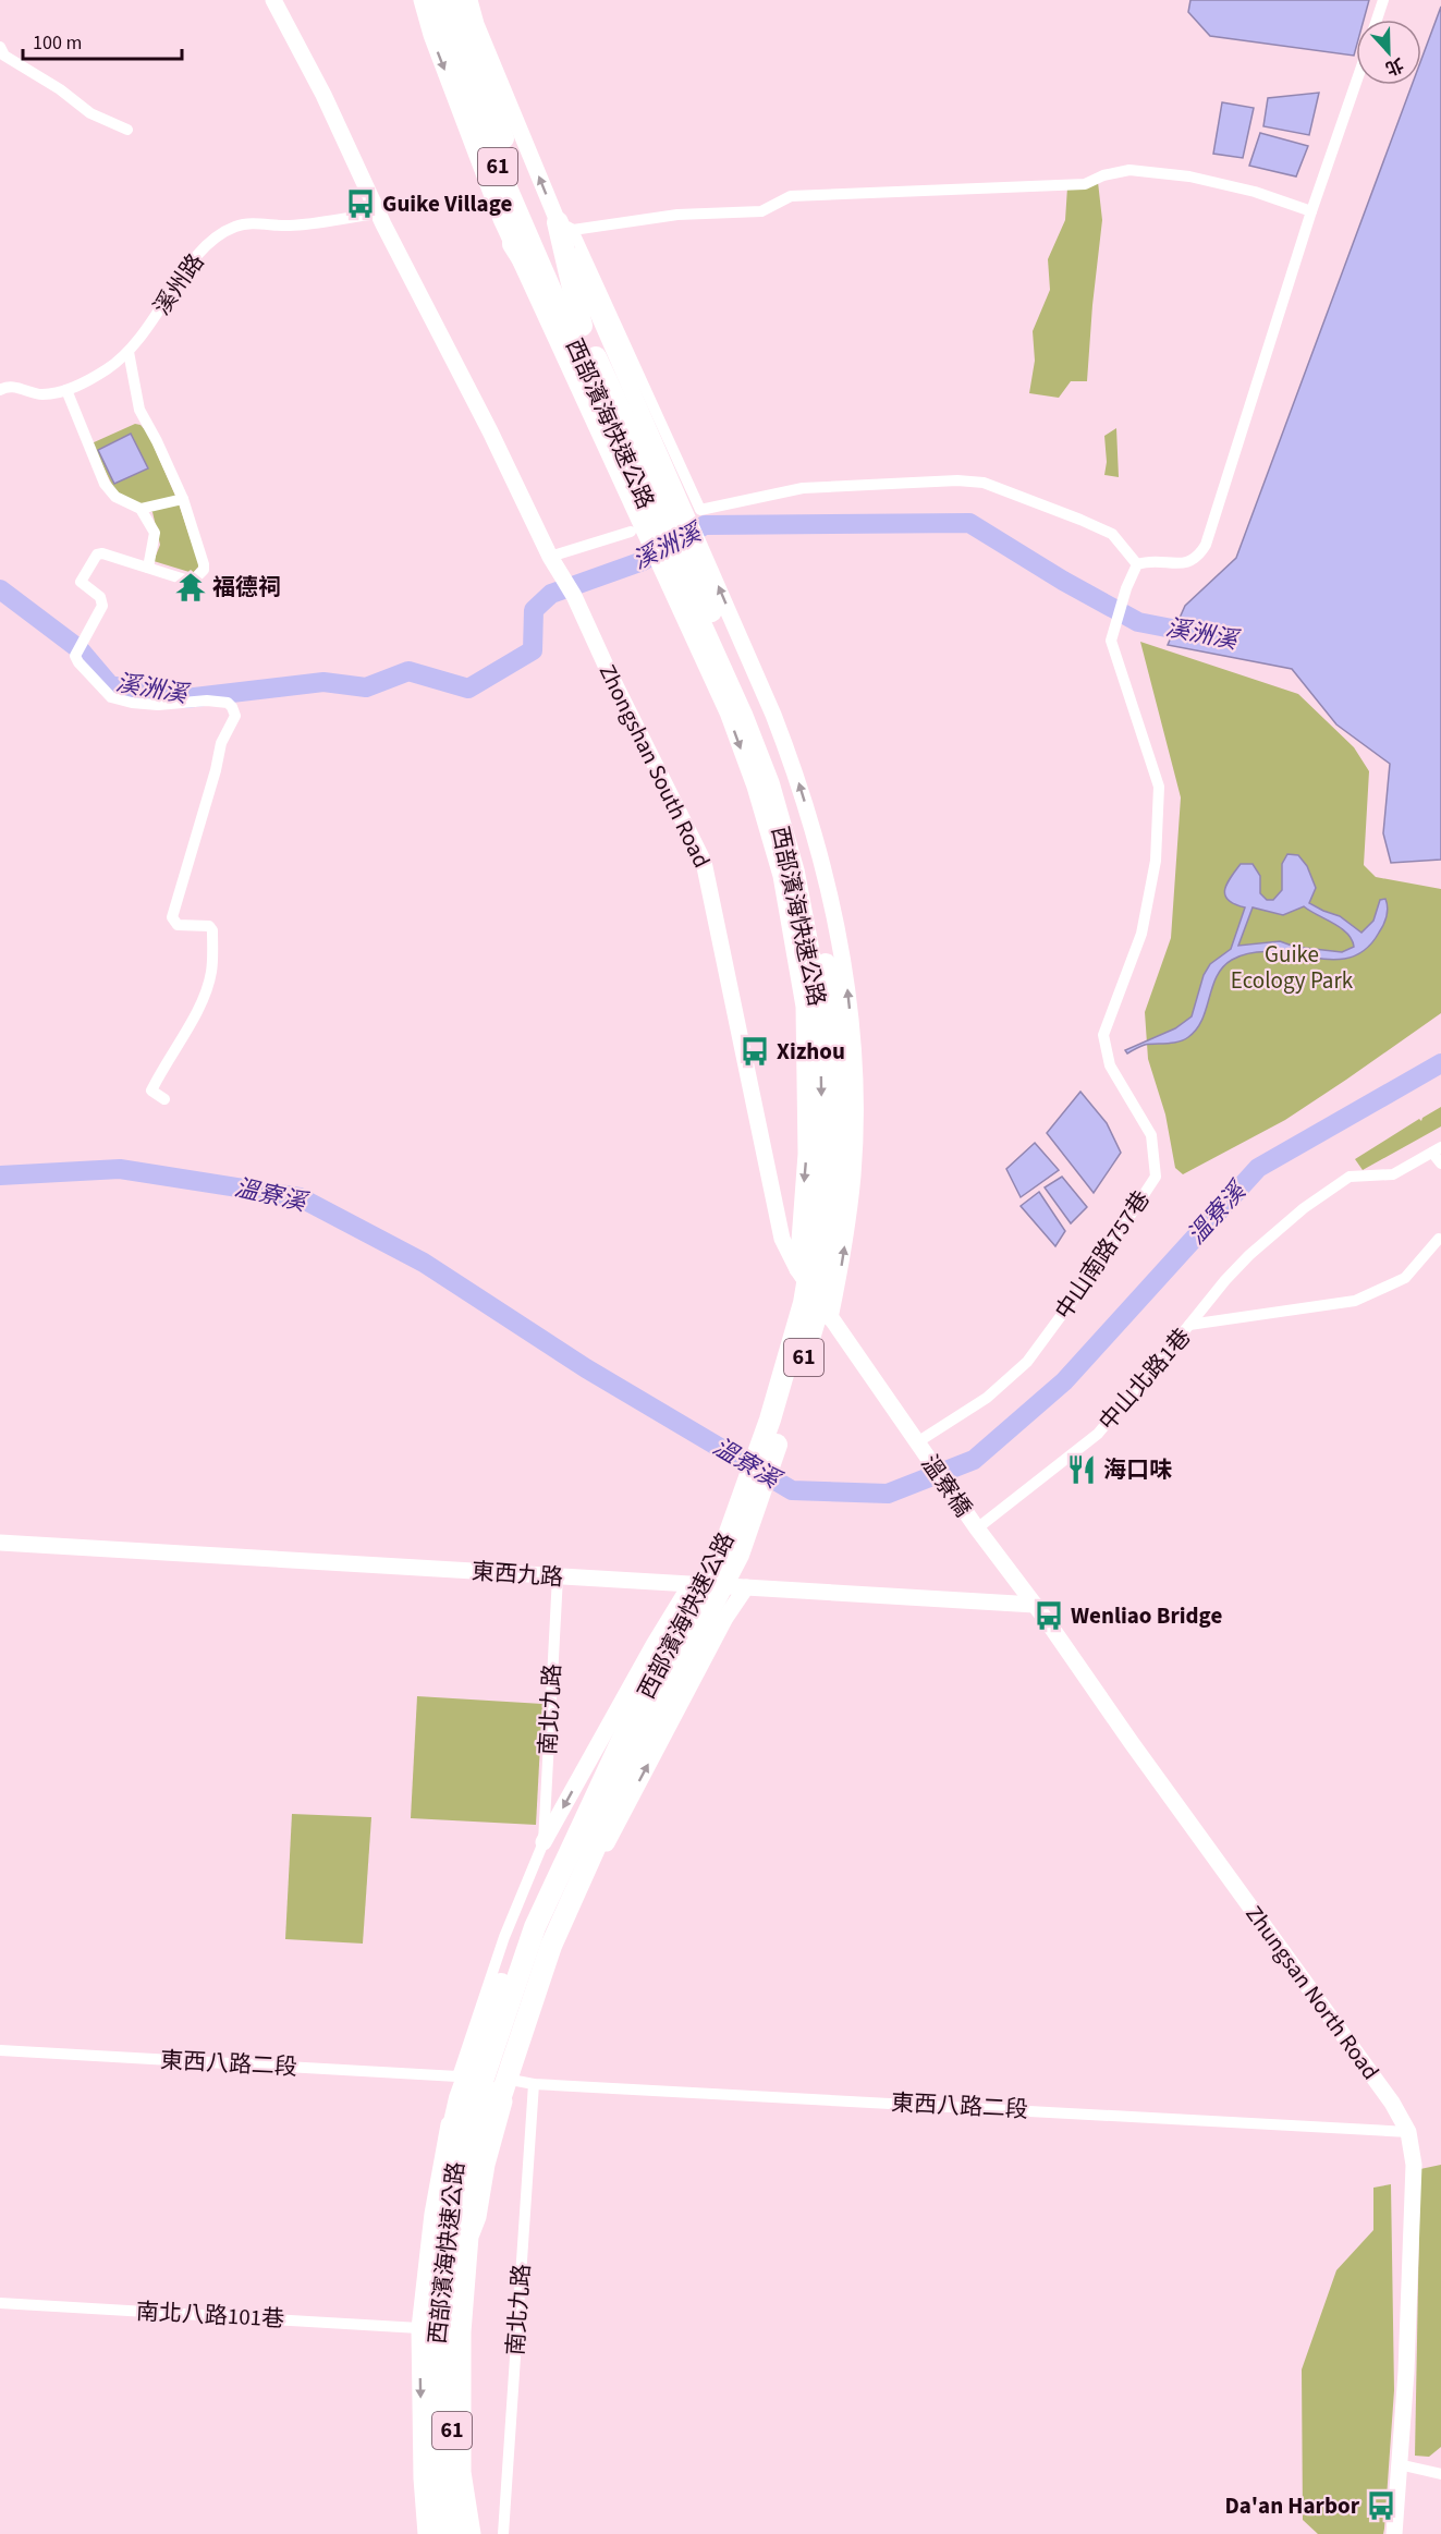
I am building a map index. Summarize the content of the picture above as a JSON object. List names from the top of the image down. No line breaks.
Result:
{"streets":{"highway":["61","西部濱海快速公路"],"street":["溪州路","Zhongshan South Road","中山南路757巷","中山北路1巷","溫寮橋","東西九路","南北九路","Zhungsan North Road","東西八路二段","南北八路101巷"]},"crossings":[["西部濱海快速公路","南北八路101巷"],["Zhongshan South Road","中山南路757巷"],["Zhongshan South Road","溫寮橋"],["中山南路757巷","溫寮橋"],["中山北路1巷","溫寮橋"],["中山北路1巷","Zhungsan North Road"],["溫寮橋","Zhungsan North Road"],["東西九路","南北九路"],["東西九路","Zhungsan North Road"],["南北九路","東西八路二段"],["Zhungsan North Road","東西八路二段"]],"water":["溪洲溪","溫寮溪"],"parks":["Guike Ecology Park"],"places":{"bus stop":["Guike Village","Xizhou","Wenliao Bridge","Da'an Harbor"],"temple":["福德祠"],"restaurant":["海口味"]},"scale_bar":"100 m","north":"bottom"}
